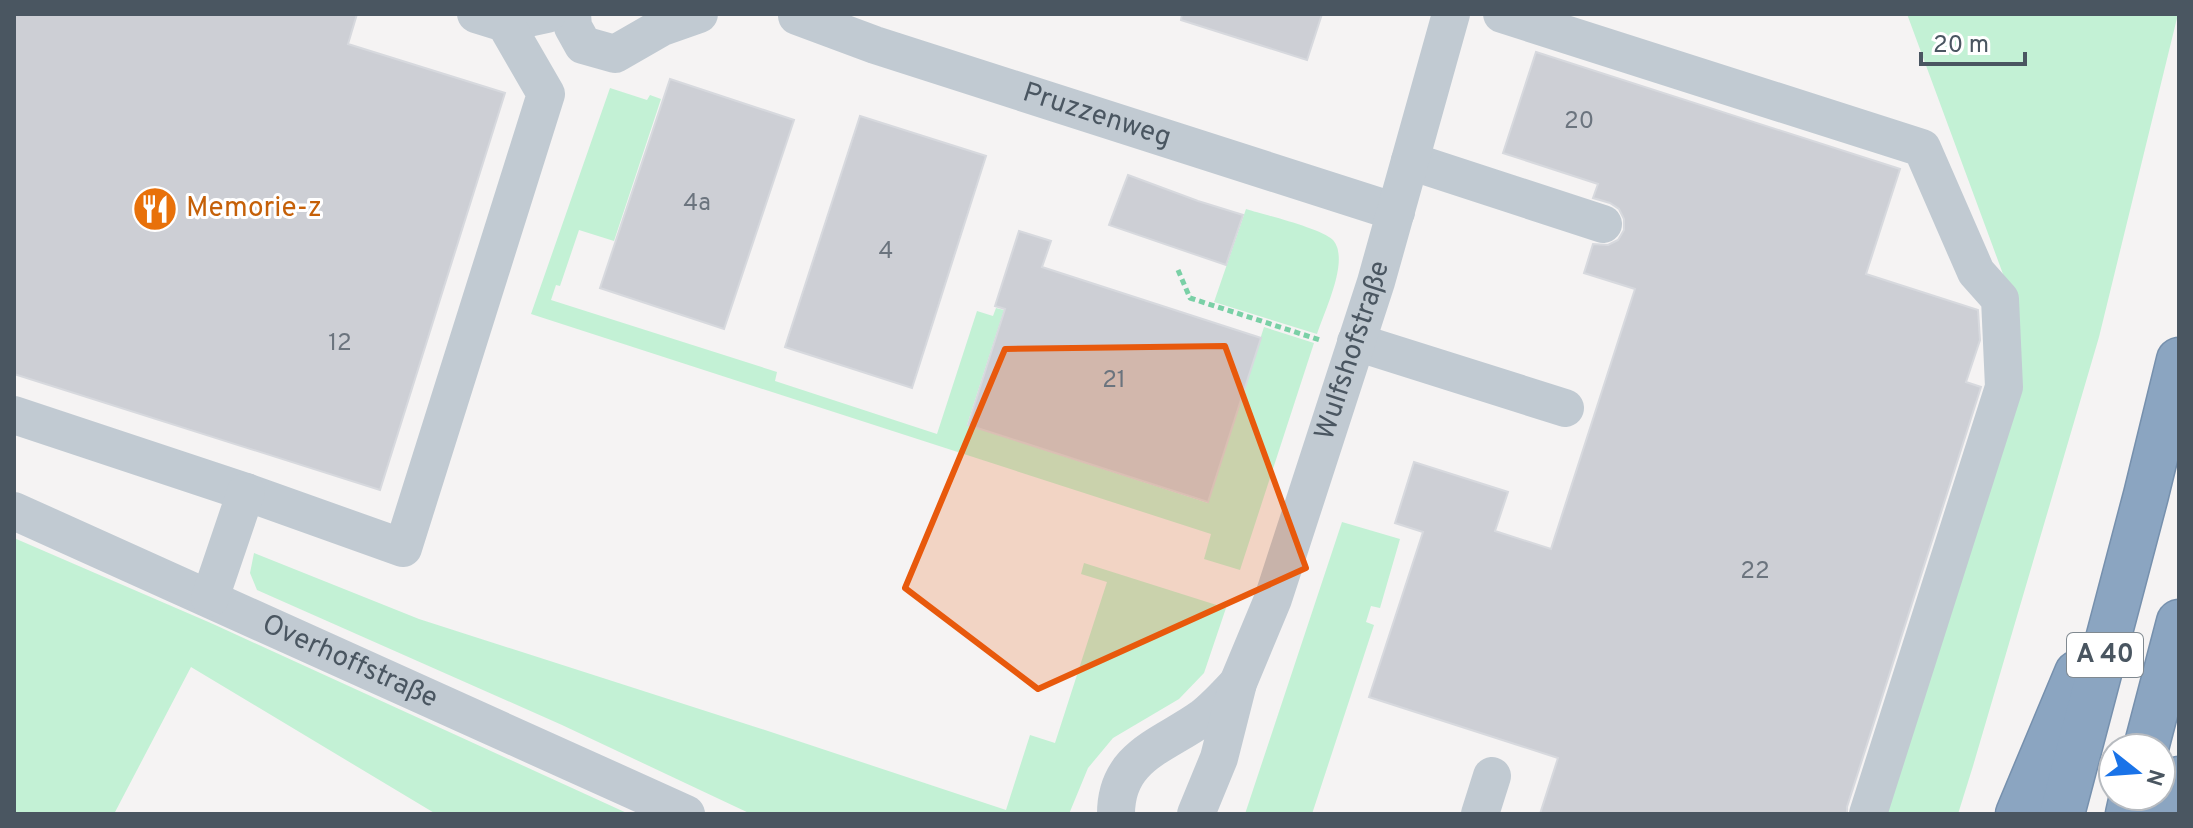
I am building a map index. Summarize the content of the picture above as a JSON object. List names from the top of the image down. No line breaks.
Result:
{"streets":{"highway":["A 40"],"street":["Pruzzenweg","Wulfshofstraße","Overhoffstraße"]},"crossings":[["Pruzzenweg","Wulfshofstraße"]],"places":{"restaurant":["Memorie-z"]},"house_numbers":["20","4a","4","12","21","22"],"scale_bar":"20 m","north":"right"}
